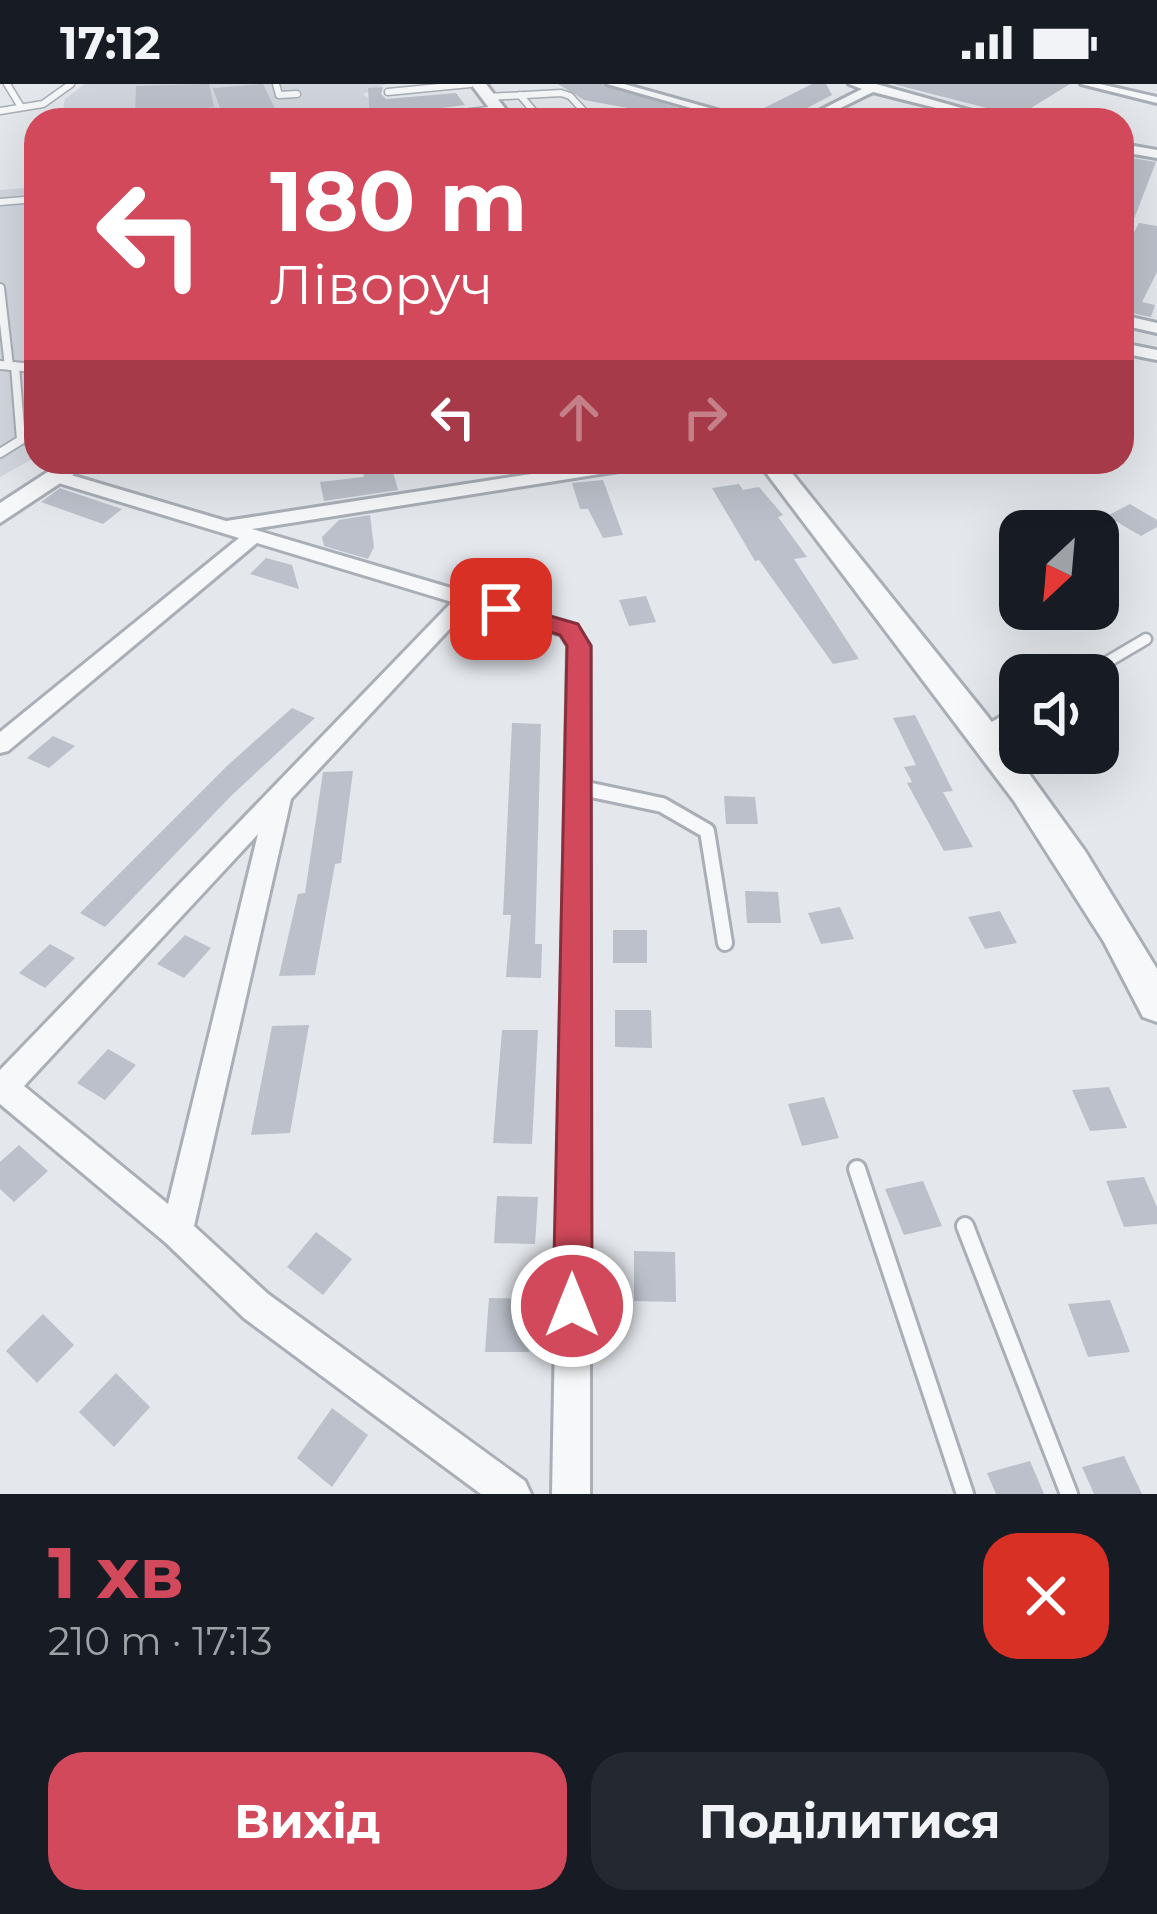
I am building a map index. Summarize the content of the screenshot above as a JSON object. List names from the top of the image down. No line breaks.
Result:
{"north":"bottom left","page":{"status":"17:12","turn":["180 m","Ліворуч"],"heading":["1 хв","210 m · 17:13"],"buttons":["Вихід","Поділитися"]}}
